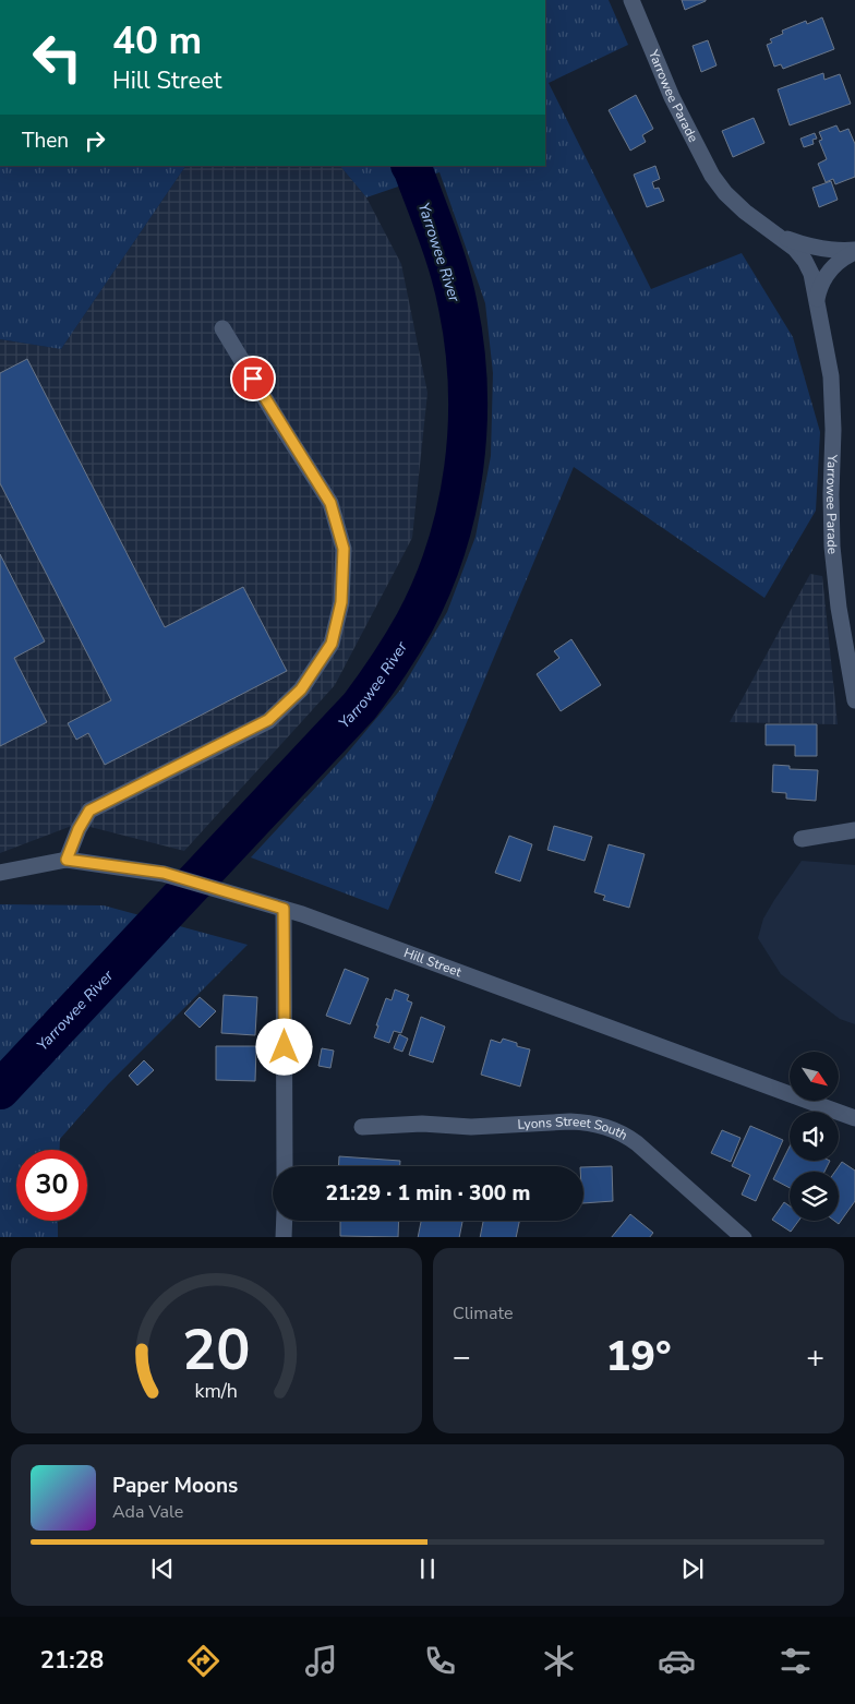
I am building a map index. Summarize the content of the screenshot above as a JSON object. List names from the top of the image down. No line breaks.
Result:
{"streets":{"street":["Yarrowee Parade","Hill Street","Lyons Street South"]},"water":["Yarrowee River"],"north":"bottom right","page":{"turn":["40 m","Hill Street"],"then":"Then","limit":"30","trip":"21:29 · 1 min · 300 m","tile":"Climate","heat":["−","19°","+"],"song":["Paper Moons","Ada Vale"],"tabs":"21:28","gauge":["20","km/h"]}}
